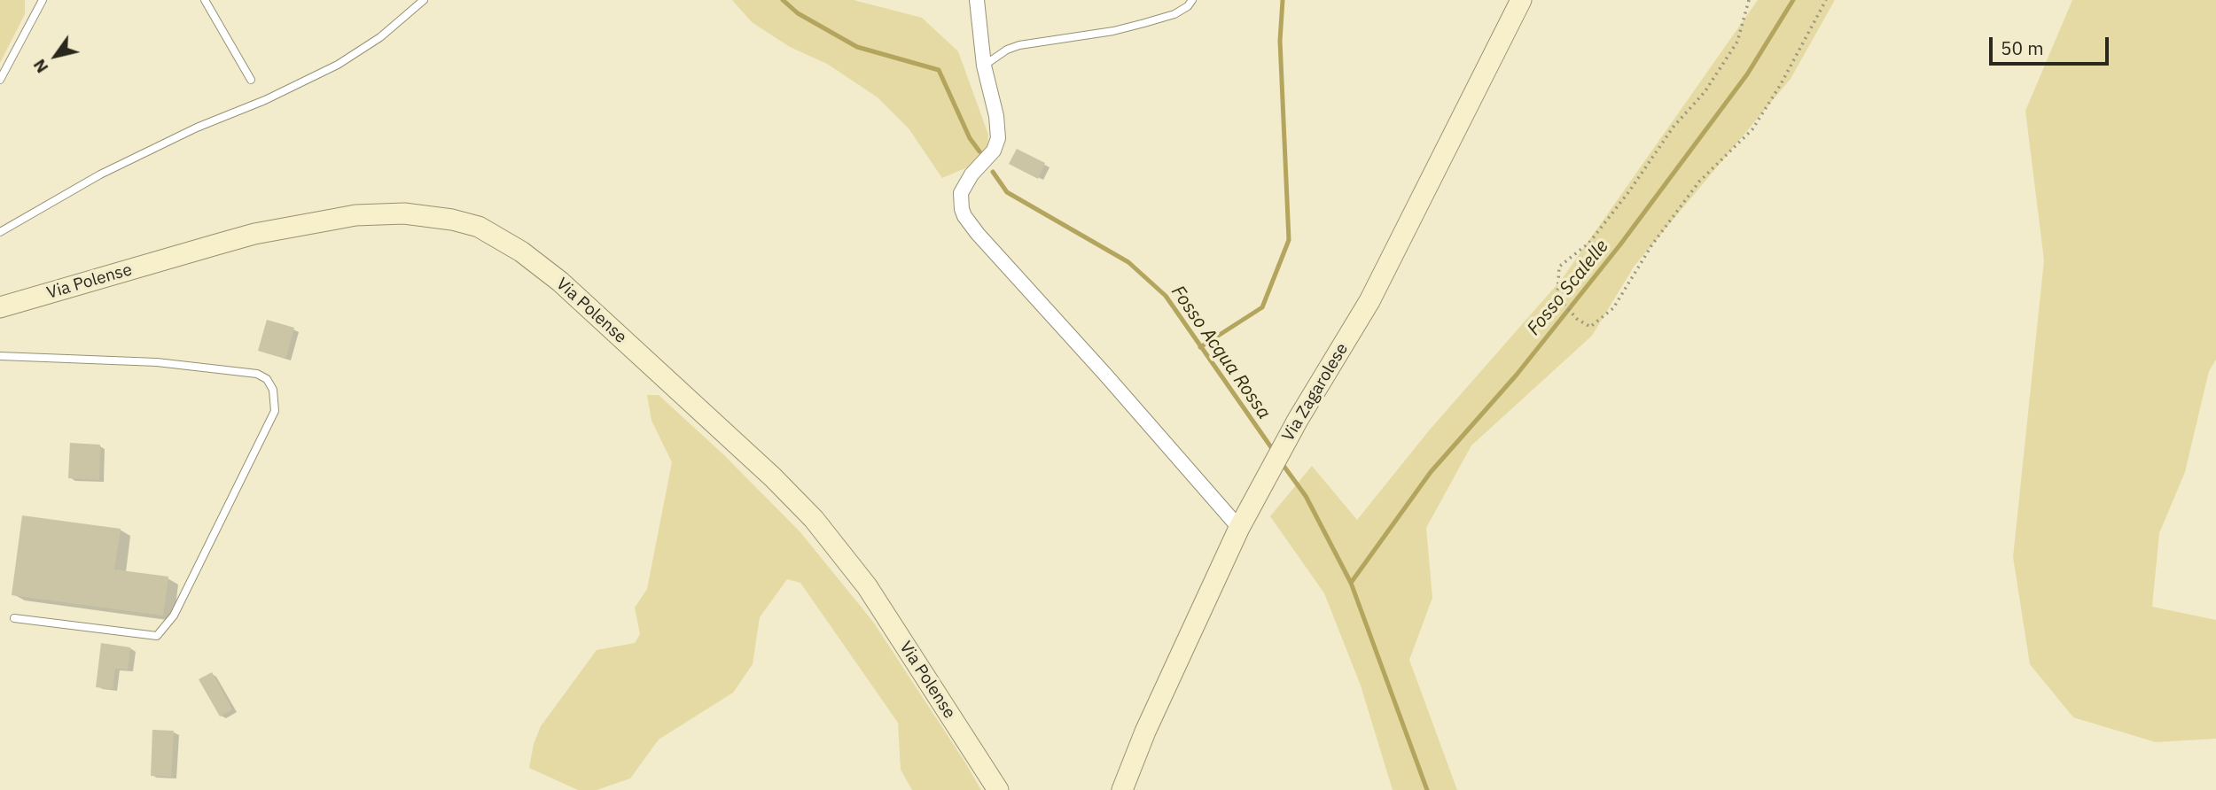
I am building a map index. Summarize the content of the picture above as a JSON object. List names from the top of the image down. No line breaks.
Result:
{"streets":{"street":["Via Polense","Via Zagarolese"]},"water":["Fosso Scalelle","Fosso Acqua Rossa"],"scale_bar":"50 m","north":"bottom left"}
